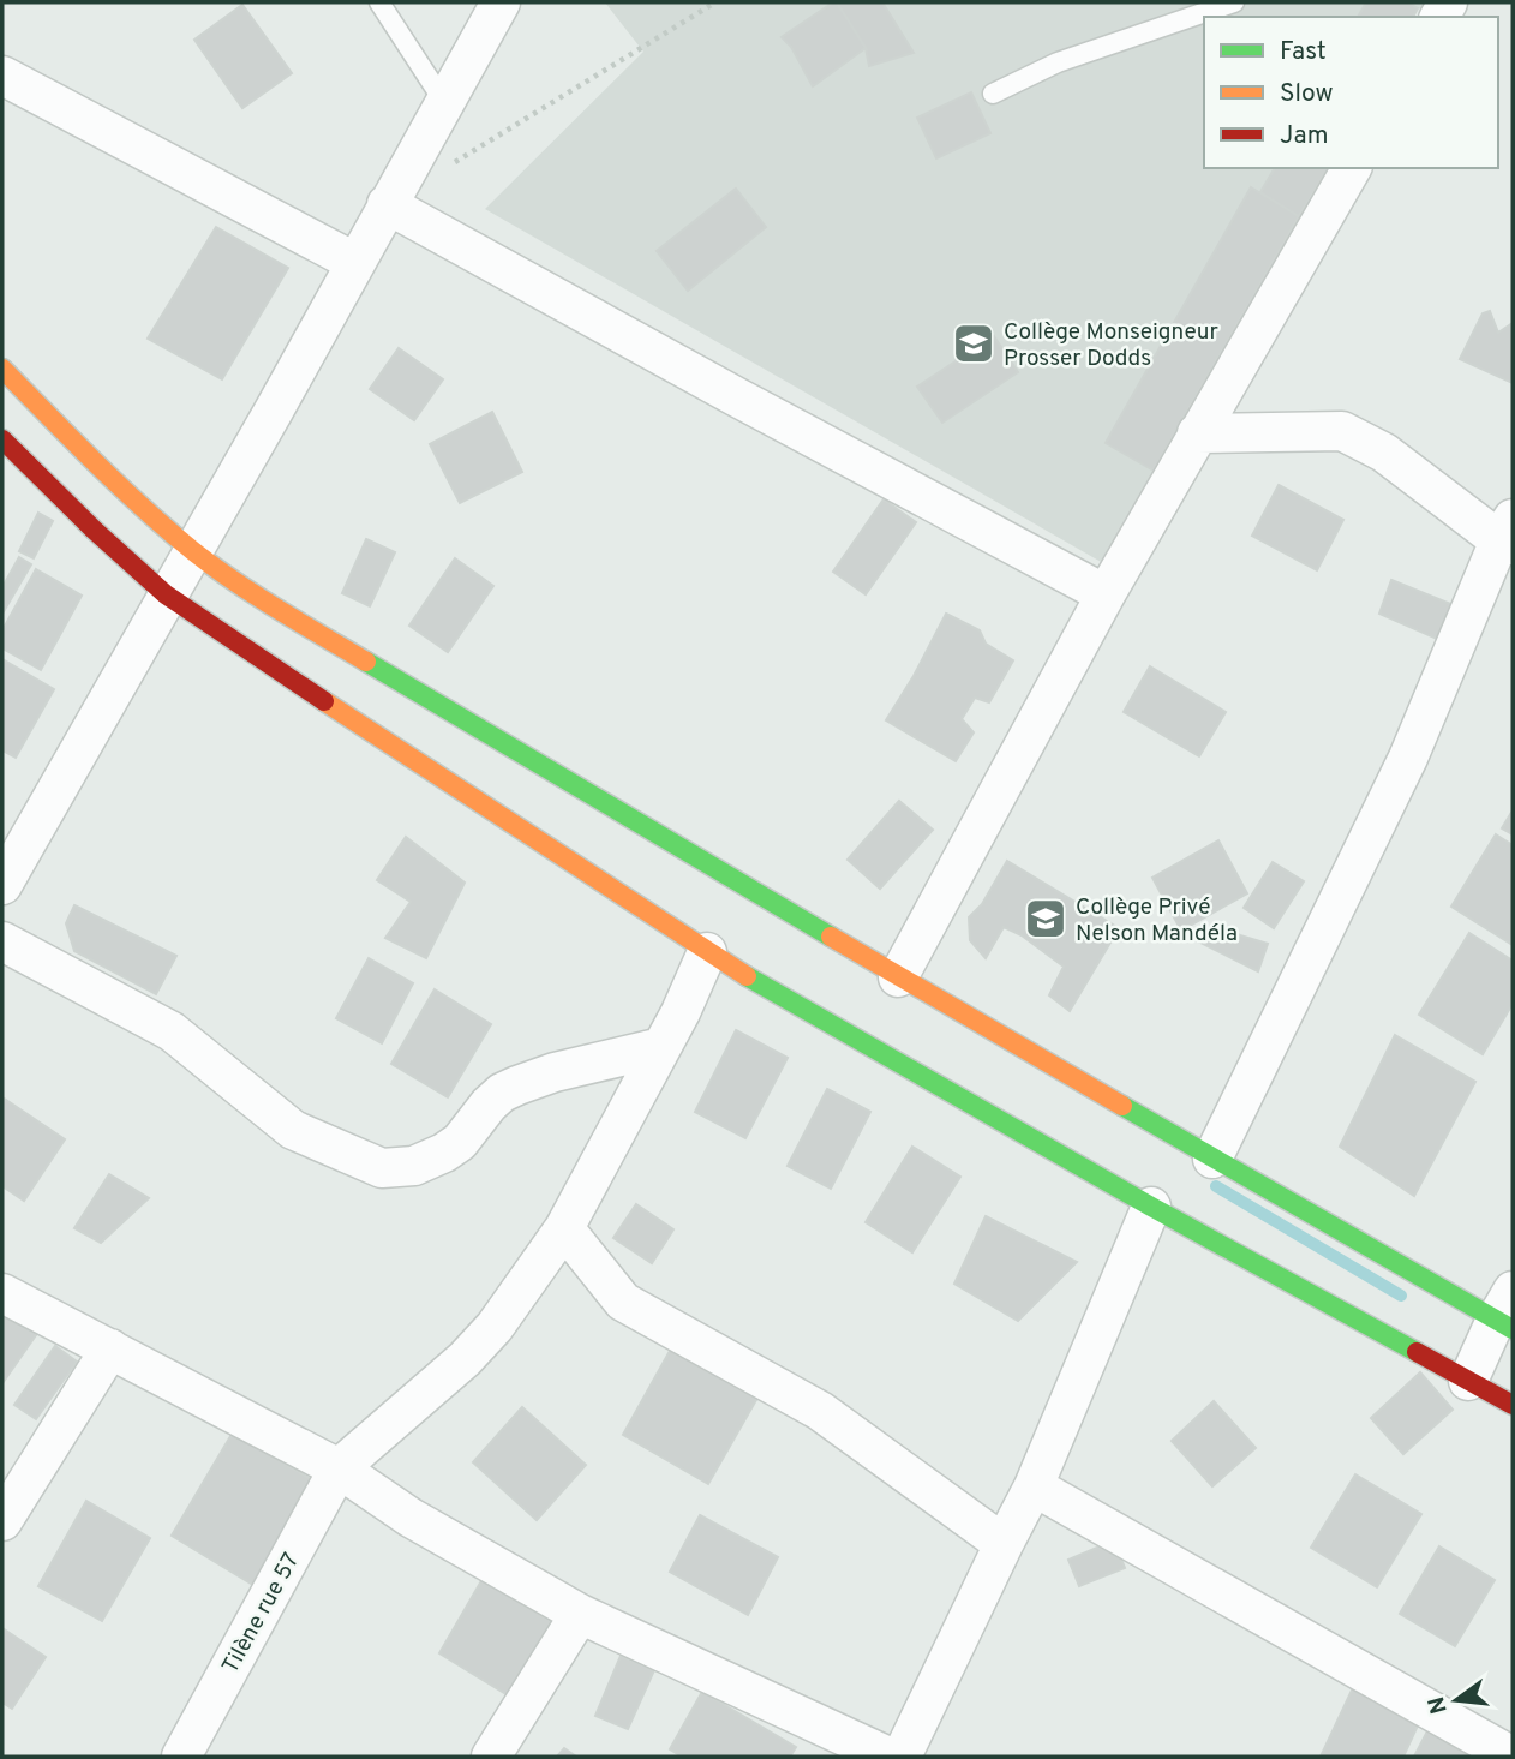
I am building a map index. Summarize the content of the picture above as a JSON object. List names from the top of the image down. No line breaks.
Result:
{"streets":{"street":["Tilène rue 57"]},"places":{"school or university":["Collège Monseigneur Prosser Dodds","Collège Privé Nelson Mandéla"]},"legend":["Fast","Slow","Jam"],"north":"left"}
